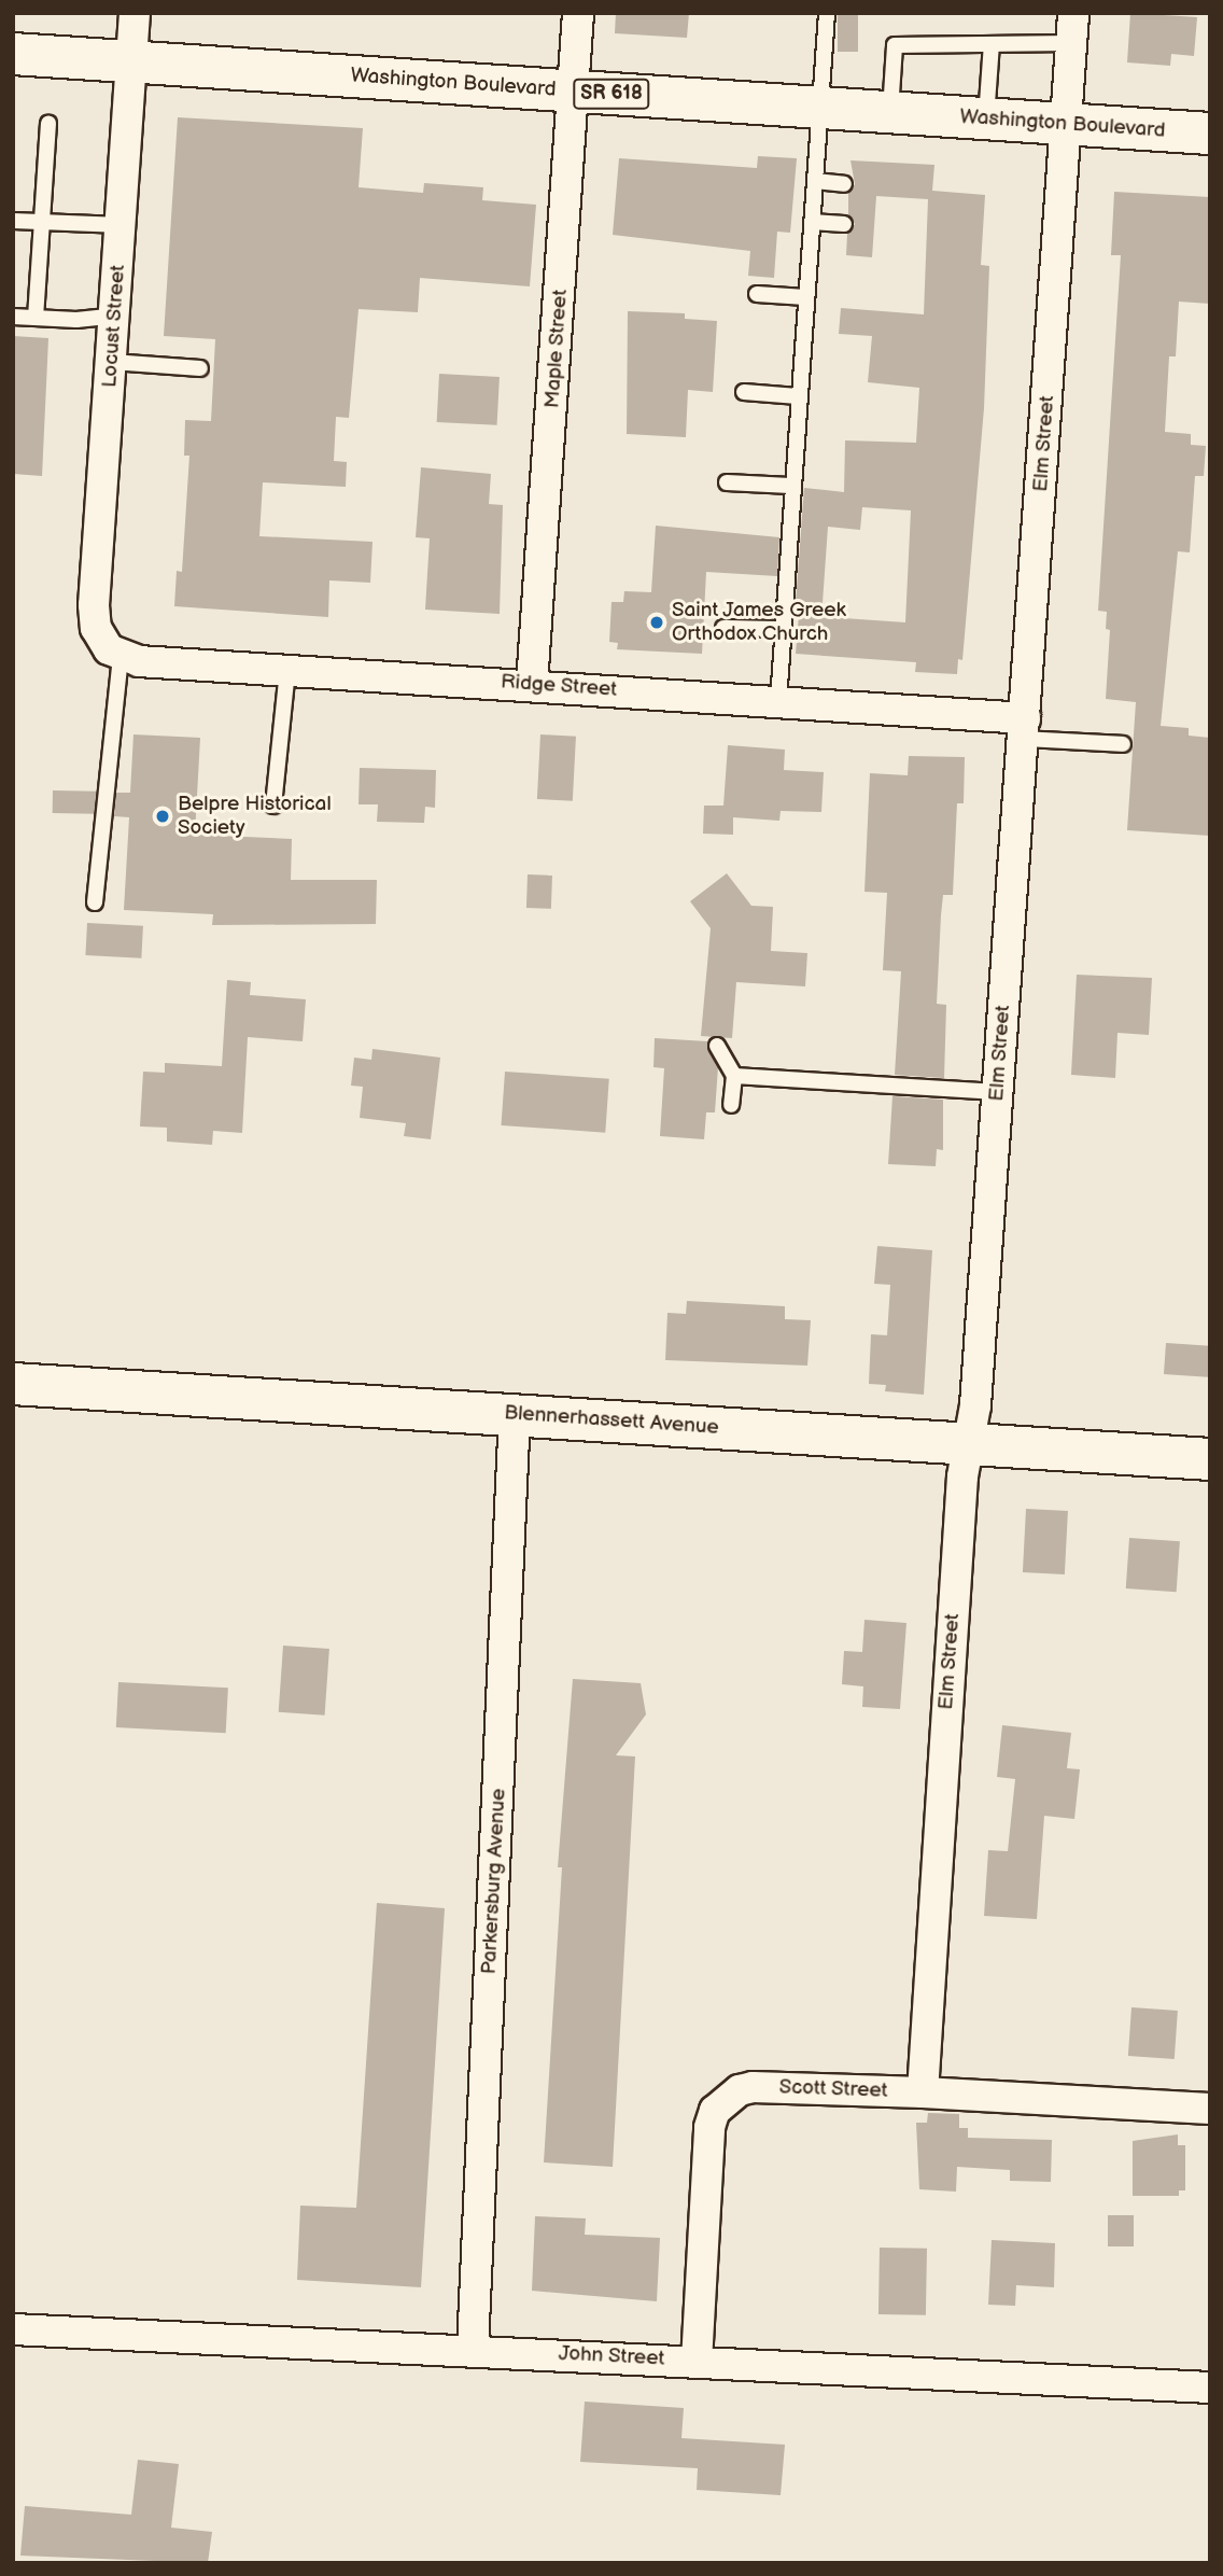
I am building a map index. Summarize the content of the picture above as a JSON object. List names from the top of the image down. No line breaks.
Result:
{"streets":{"main road":["Washington Boulevard","SR 618","Blennerhassett Avenue"],"street":["Locust Street","Maple Street","Elm Street","Ridge Street","Parkersburg Avenue","Scott Street","John Street"]},"crossings":[["Washington Boulevard","Locust Street"],["Washington Boulevard","Maple Street"],["Washington Boulevard","Elm Street"],["Locust Street","Ridge Street"],["Maple Street","Ridge Street"],["Elm Street","Ridge Street"],["Elm Street","Blennerhassett Avenue"],["Elm Street","Scott Street"],["Blennerhassett Avenue","Parkersburg Avenue"],["Parkersburg Avenue","John Street"],["Scott Street","John Street"]],"places":["Saint James Greek Orthodox Church","Belpre Historical Society"]}
